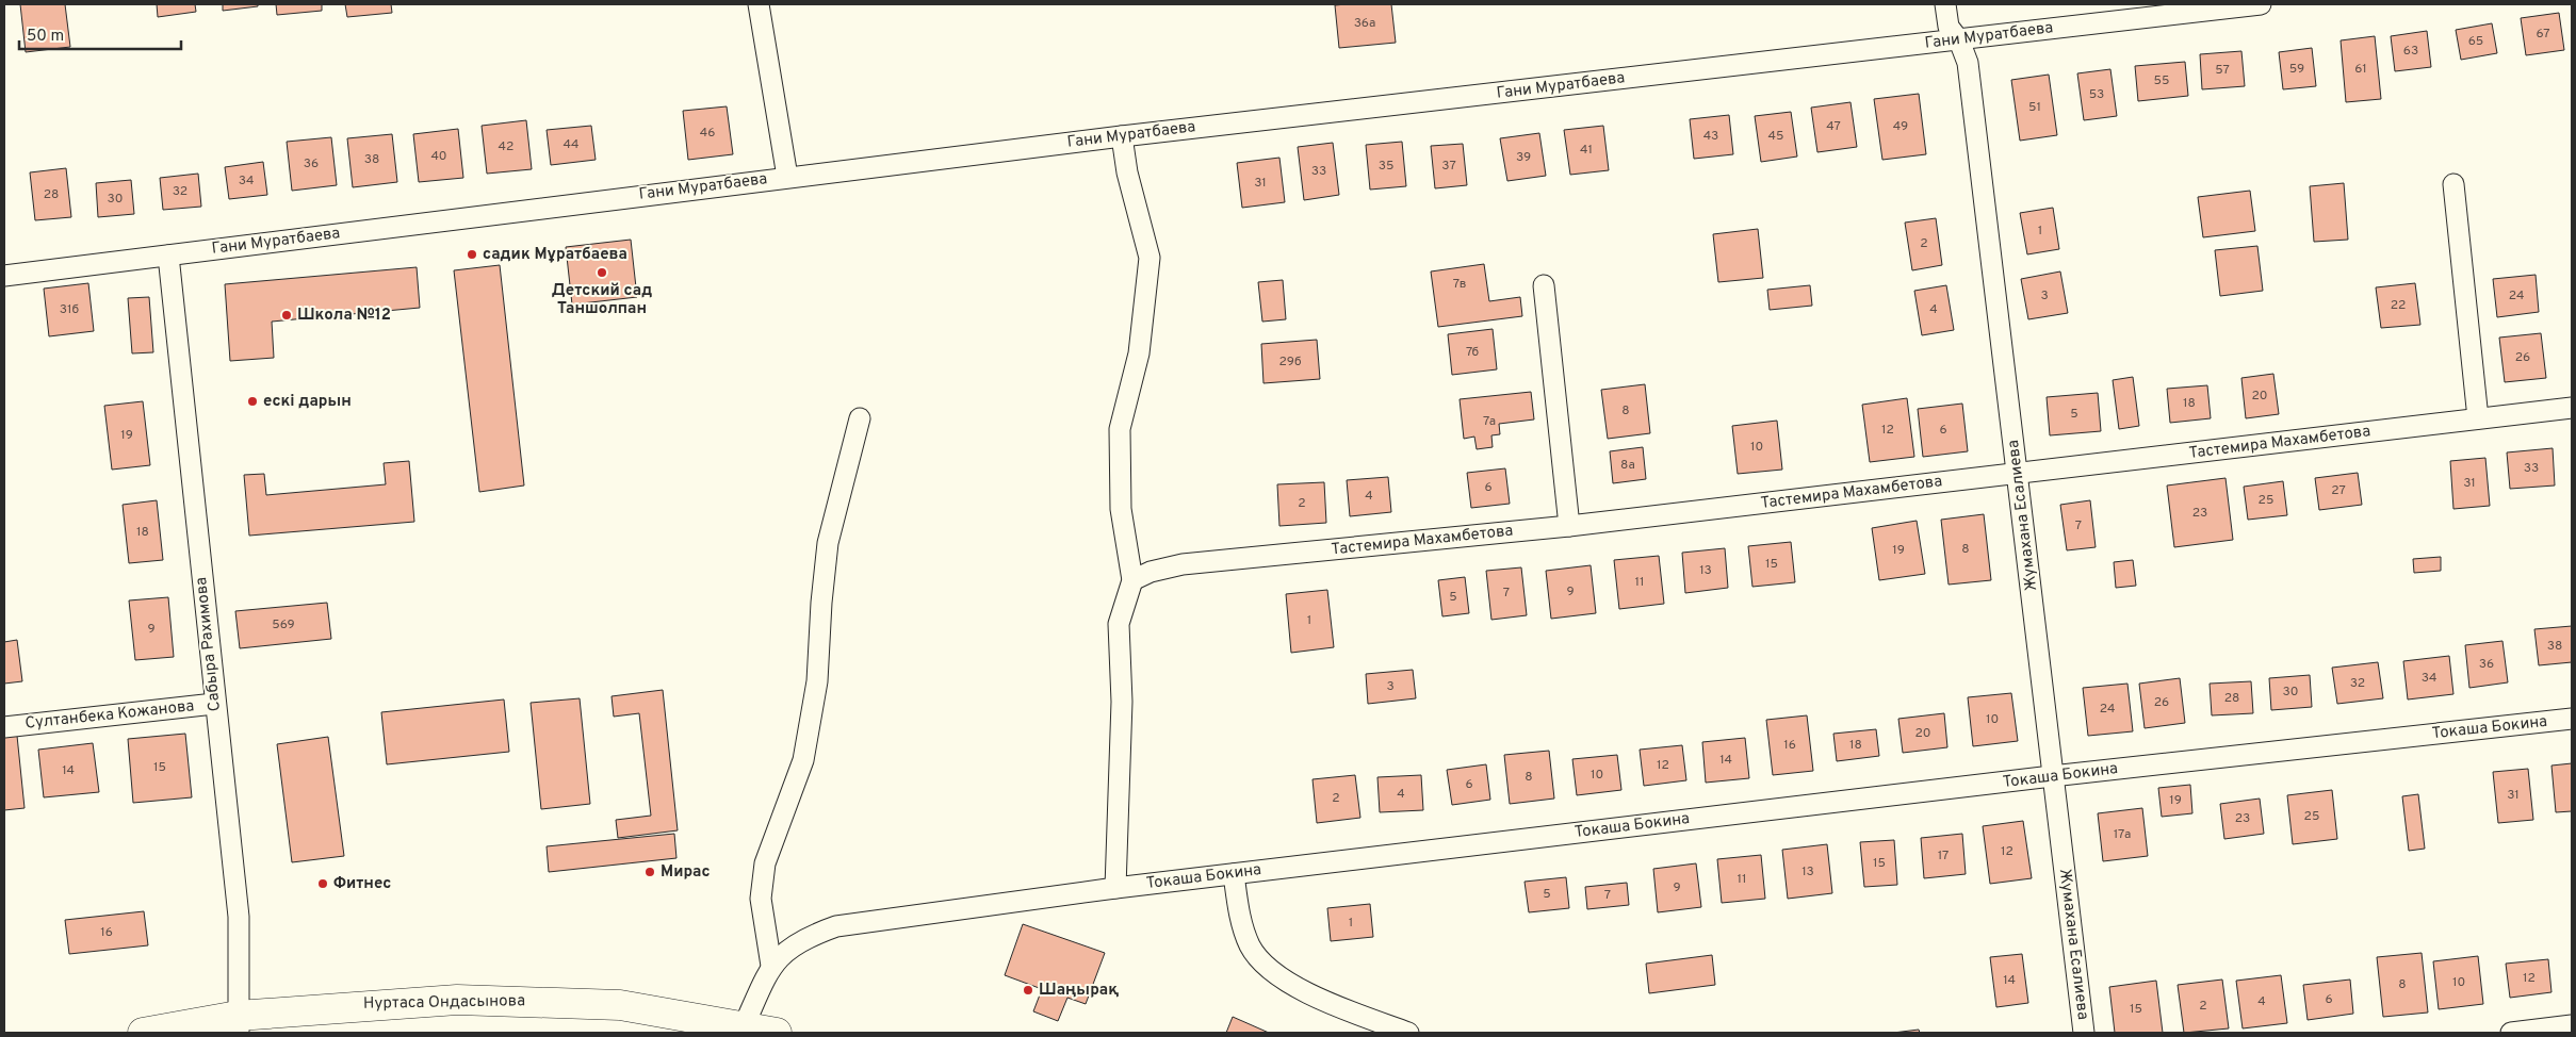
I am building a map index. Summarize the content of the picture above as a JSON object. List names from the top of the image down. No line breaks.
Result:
{"streets":{"main road":["Нуртаса Ондасынова"],"street":["Гани Муратбаева","Тастемира Махамбетова","Жумахана Есалиева","Сабыра Рахимова","Султанбека Кожанова","Токаша Бокина"]},"crossings":[["Гани Муратбаева","Жумахана Есалиева"],["Гани Муратбаева","Сабыра Рахимова"],["Тастемира Махамбетова","Жумахана Есалиева"],["Жумахана Есалиева","Токаша Бокина"],["Сабыра Рахимова","Султанбека Кожанова"],["Сабыра Рахимова","Нуртаса Ондасынова"],["Токаша Бокина","Нуртаса Ондасынова"]],"places":["садик Мұратбаева","Детский сад Таншолпан","Школа №12","ескі дарын","Мирас","Фитнес","Шаңырақ"],"house_numbers":["36а","67","65","63","59","61","57","55","53","51","47","49","46","43","45","44","42","41","40","39","38","36","35","37","33","34","31","32","28","30","1","2","7в","3","24","22","31б","4","7б","26","29б","20","18","8","5","7а","12","6","19","10","8а","33","31","6","27","4","25","2","23","7","18","8","19","15","13","11","9","7","5","1","569","9","38","36","34","32","3","30","28","26","24","10","20","16","18","14","12","15","14","10","8","6","4","31","2","19","25","23","17а","12","17","15","13","11","9","5","7","1","16","12","14","10","8","6","4","2","15"],"scale_bar":"50 m"}
